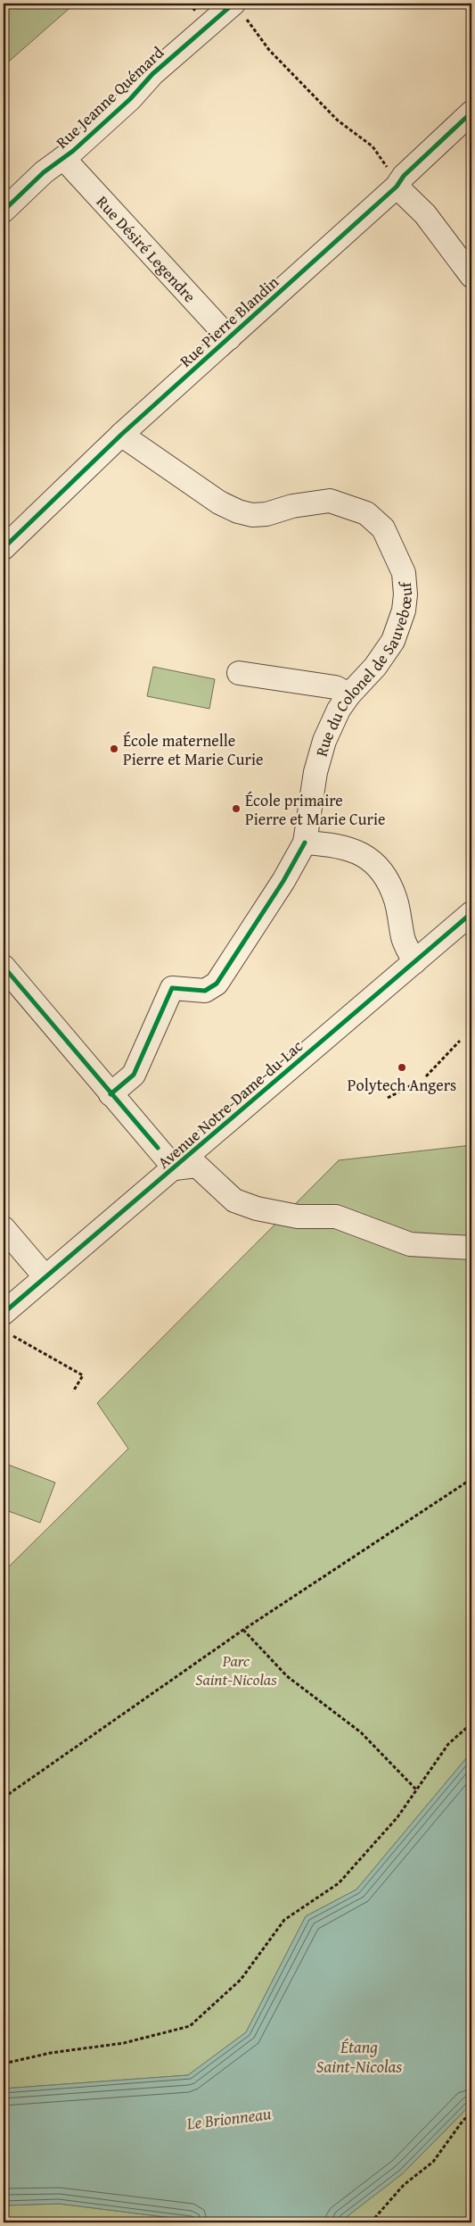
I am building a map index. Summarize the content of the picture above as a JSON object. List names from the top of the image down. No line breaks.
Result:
{"streets":{"street":["Rue Jeanne Quémard","Rue Désiré Legendre","Rue Pierre Blandin","Rue du Colonel de Sauvebœuf","Avenue Notre-Dame-du-Lac"]},"crossings":[["Rue Jeanne Quémard","Rue Désiré Legendre"],["Rue Désiré Legendre","Rue Pierre Blandin"],["Rue Pierre Blandin","Rue du Colonel de Sauvebœuf"]],"water":["Étang Saint-Nicolas","Le Brionneau"],"parks":["Parc Saint-Nicolas"],"places":["École maternelle Pierre et Marie Curie","École primaire Pierre et Marie Curie","Polytech Angers"]}
